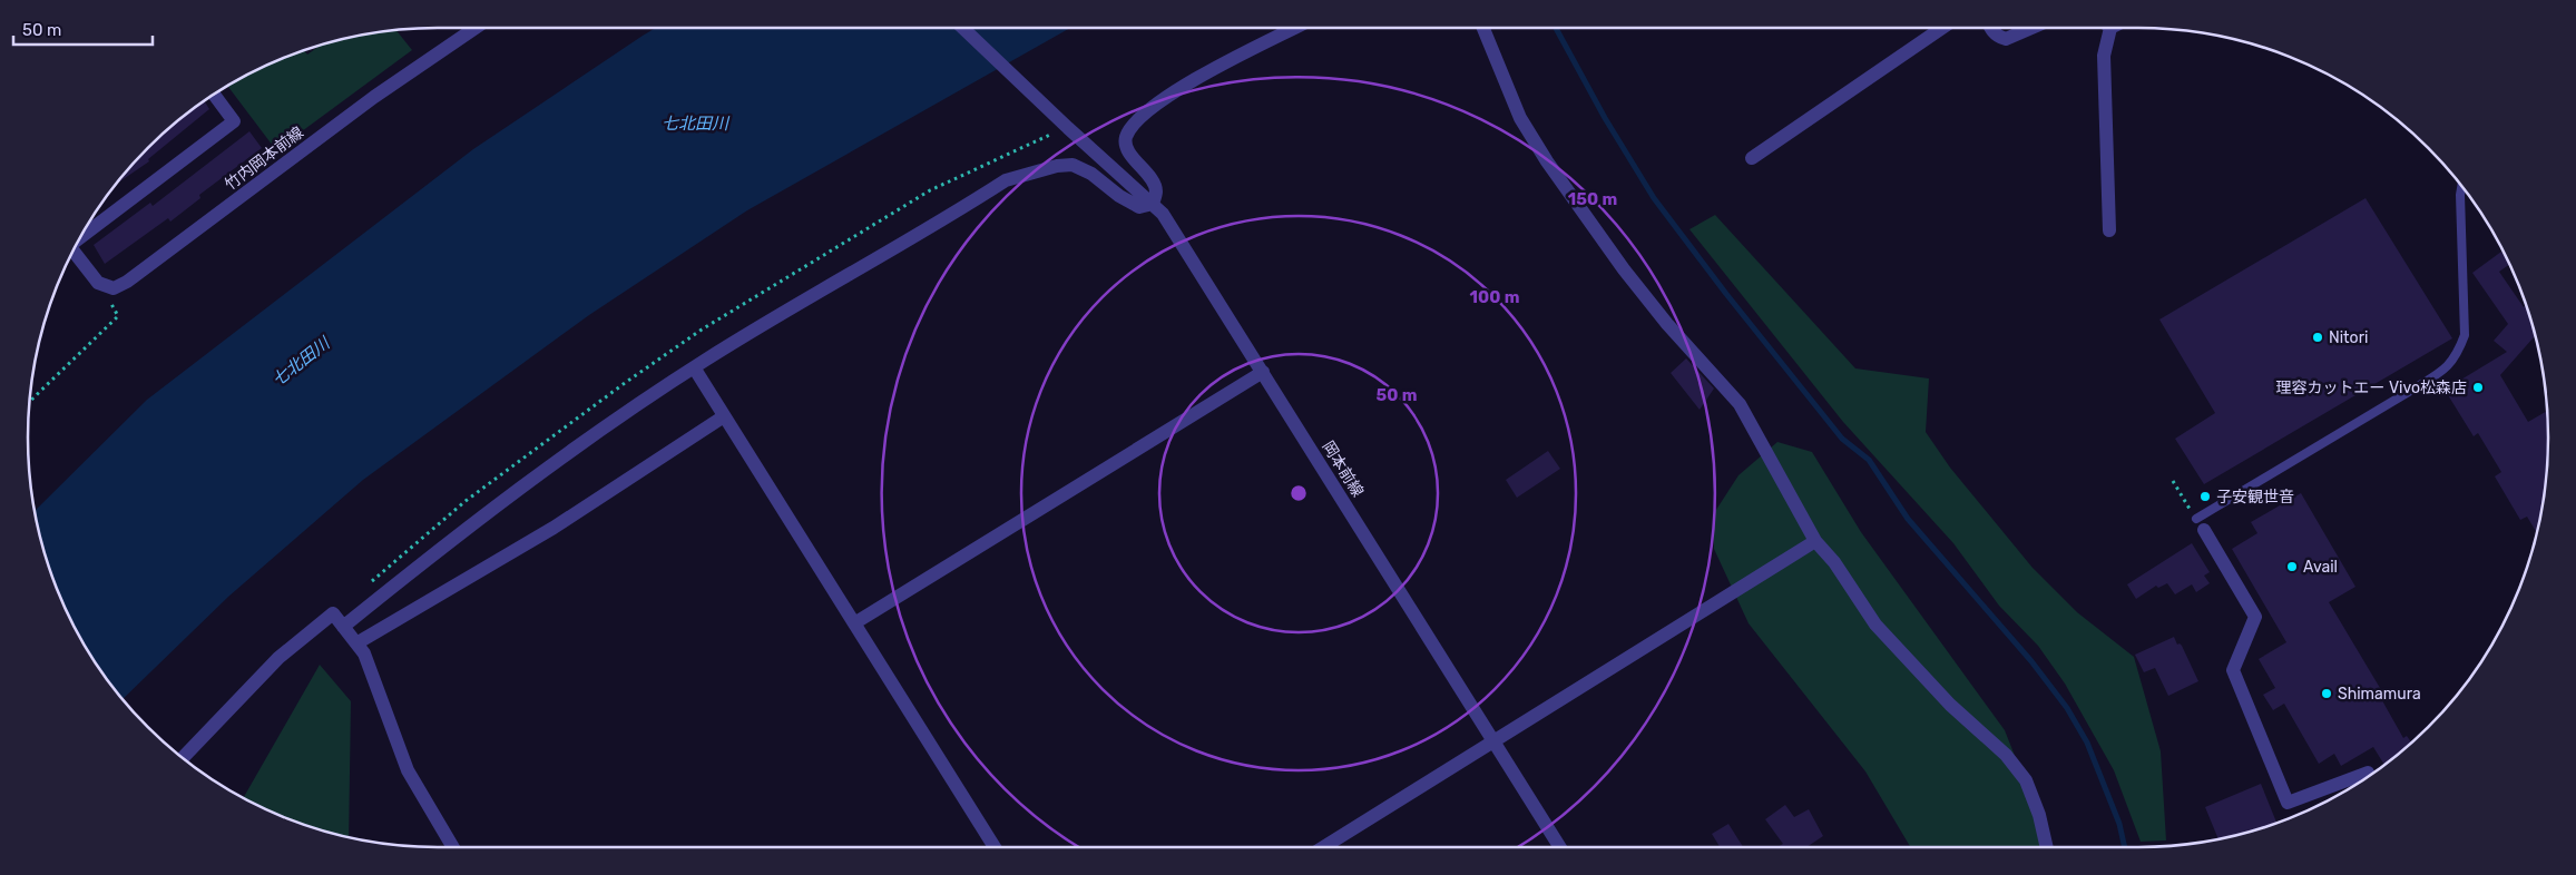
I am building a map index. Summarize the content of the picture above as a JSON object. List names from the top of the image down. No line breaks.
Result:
{"streets":{"street":["竹内岡本前線","岡本前線"]},"water":["七北田川"],"places":["Nitori","理容カットエー Vivo松森店","子安観世音","Avail","Shimamura"],"scale_bar":"50 m","rings":["150 m","100 m","50 m"]}
